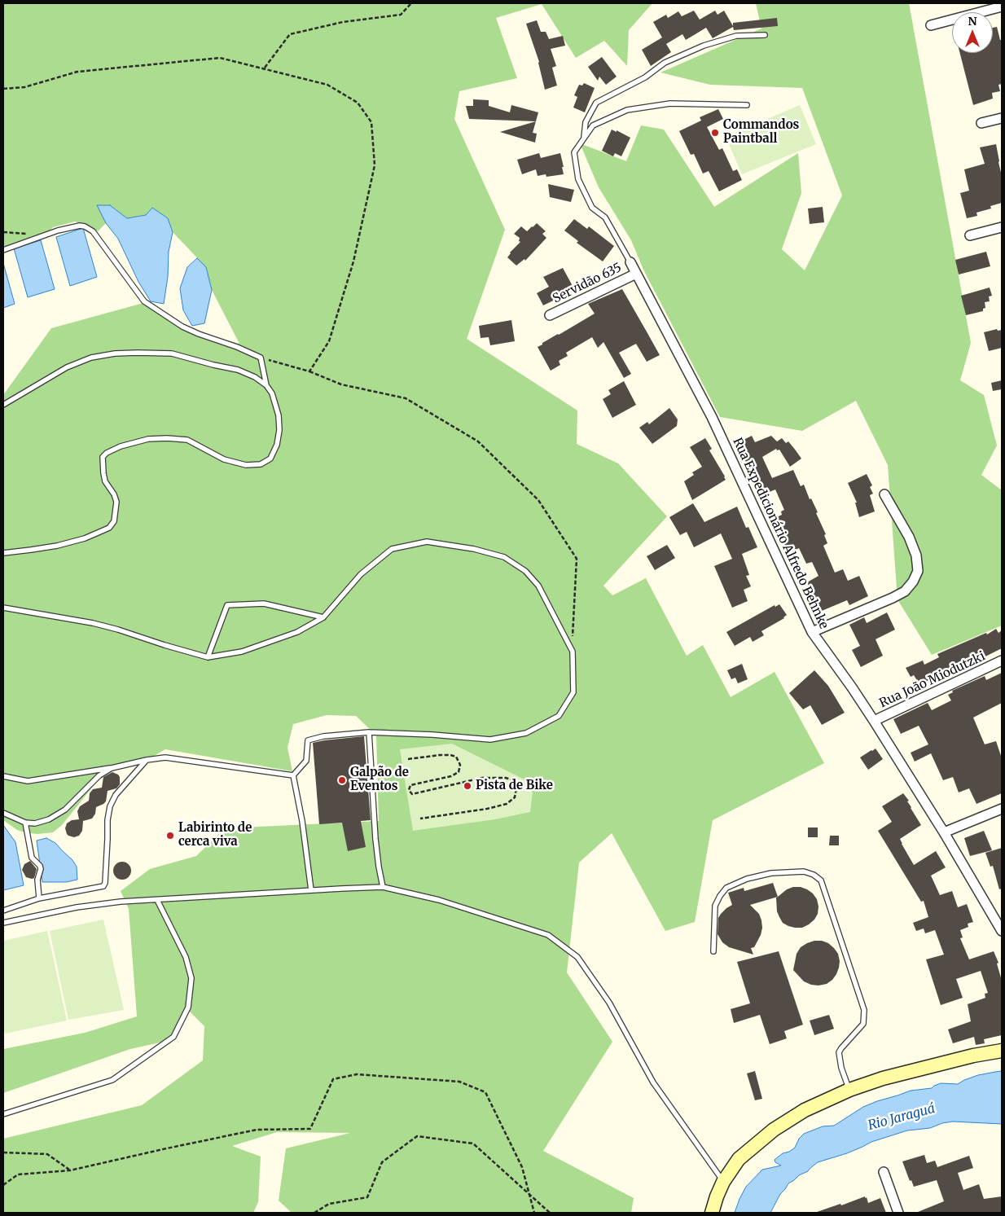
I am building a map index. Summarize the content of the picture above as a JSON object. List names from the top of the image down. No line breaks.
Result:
{"streets":{"street":["Servidão 635","Rua Expedicionário Alfredo Behnke","Rua João Miodutzki"]},"crossings":[["Servidão 635","Rua Expedicionário Alfredo Behnke"],["Rua Expedicionário Alfredo Behnke","Rua João Miodutzki"]],"water":["Rio Jaraguá"],"places":["Commandos Paintball","Galpão de Eventos","Pista de Bike","Labirinto de cerca viva"],"north":"top"}
